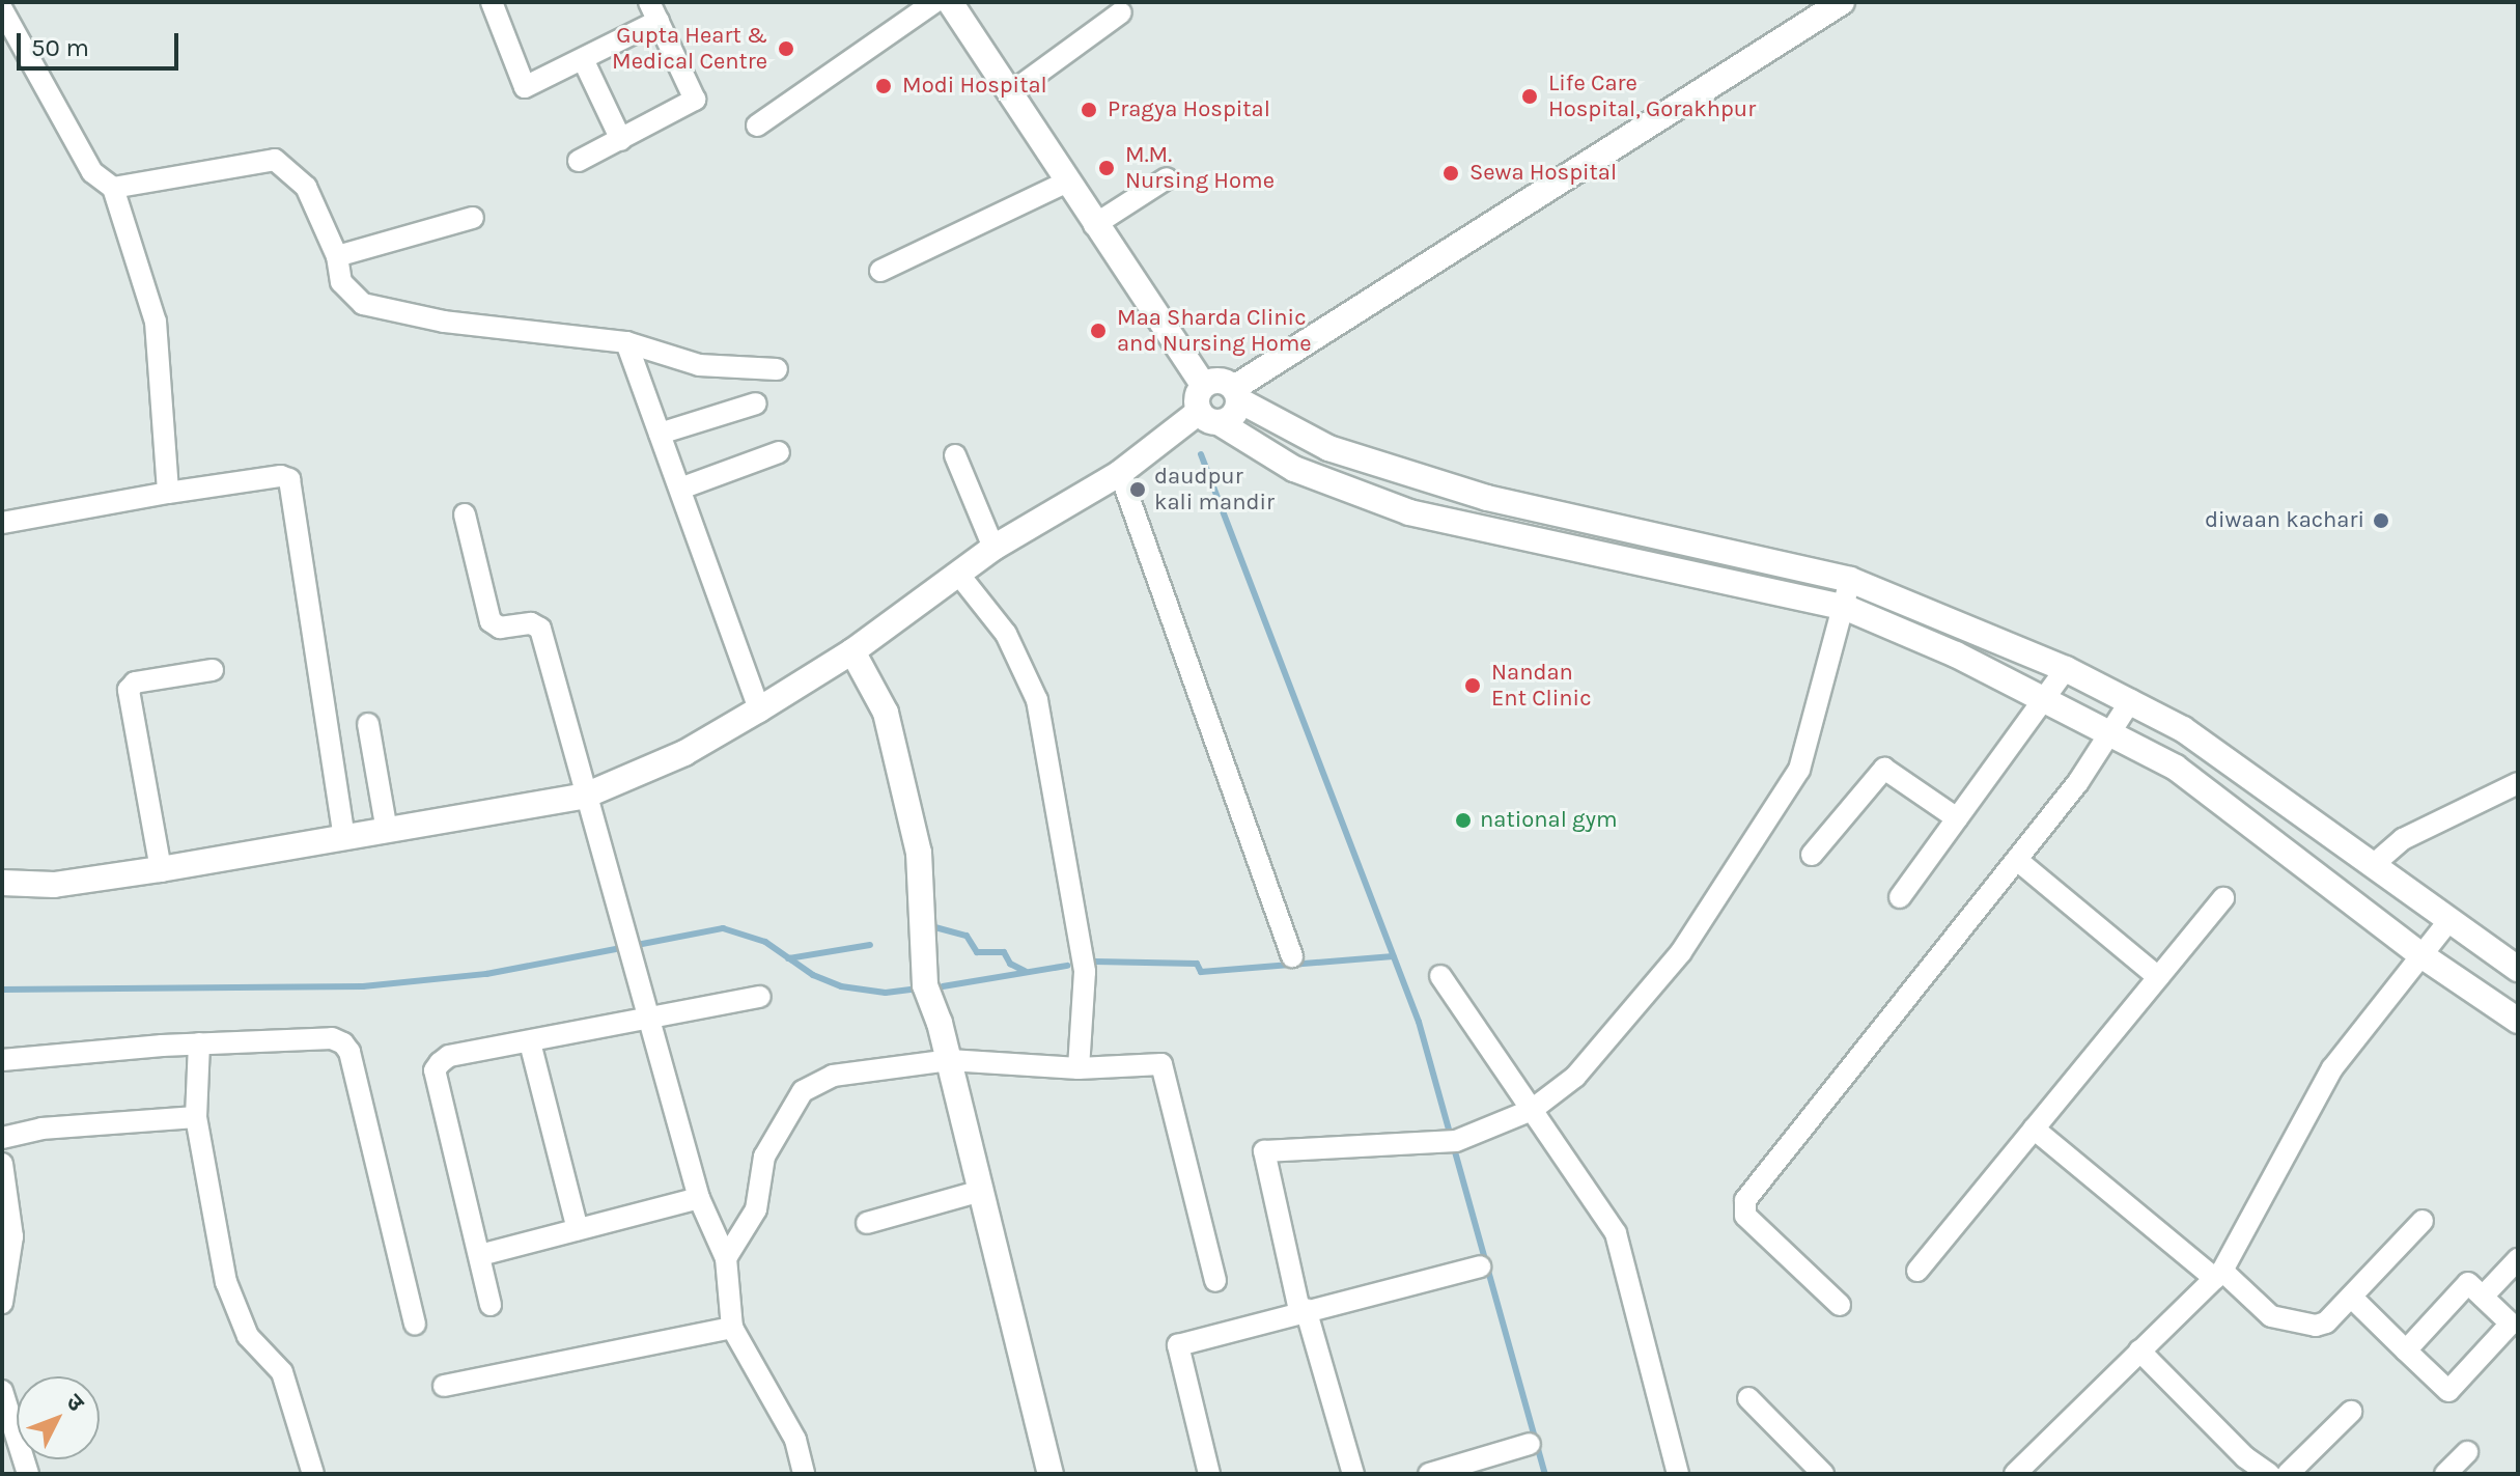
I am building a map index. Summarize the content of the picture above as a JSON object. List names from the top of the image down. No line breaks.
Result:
{"places":["Gupta Heart & Medical Centre","Modi Hospital","Life Care Hospital, Gorakhpur","Pragya Hospital","M.M. Nursing Home","Sewa Hospital","Maa Sharda Clinic and Nursing Home","daudpur kali mandir","diwaan kachari","Nandan Ent Clinic","national gym"],"scale_bar":"50 m","north":"top right"}
